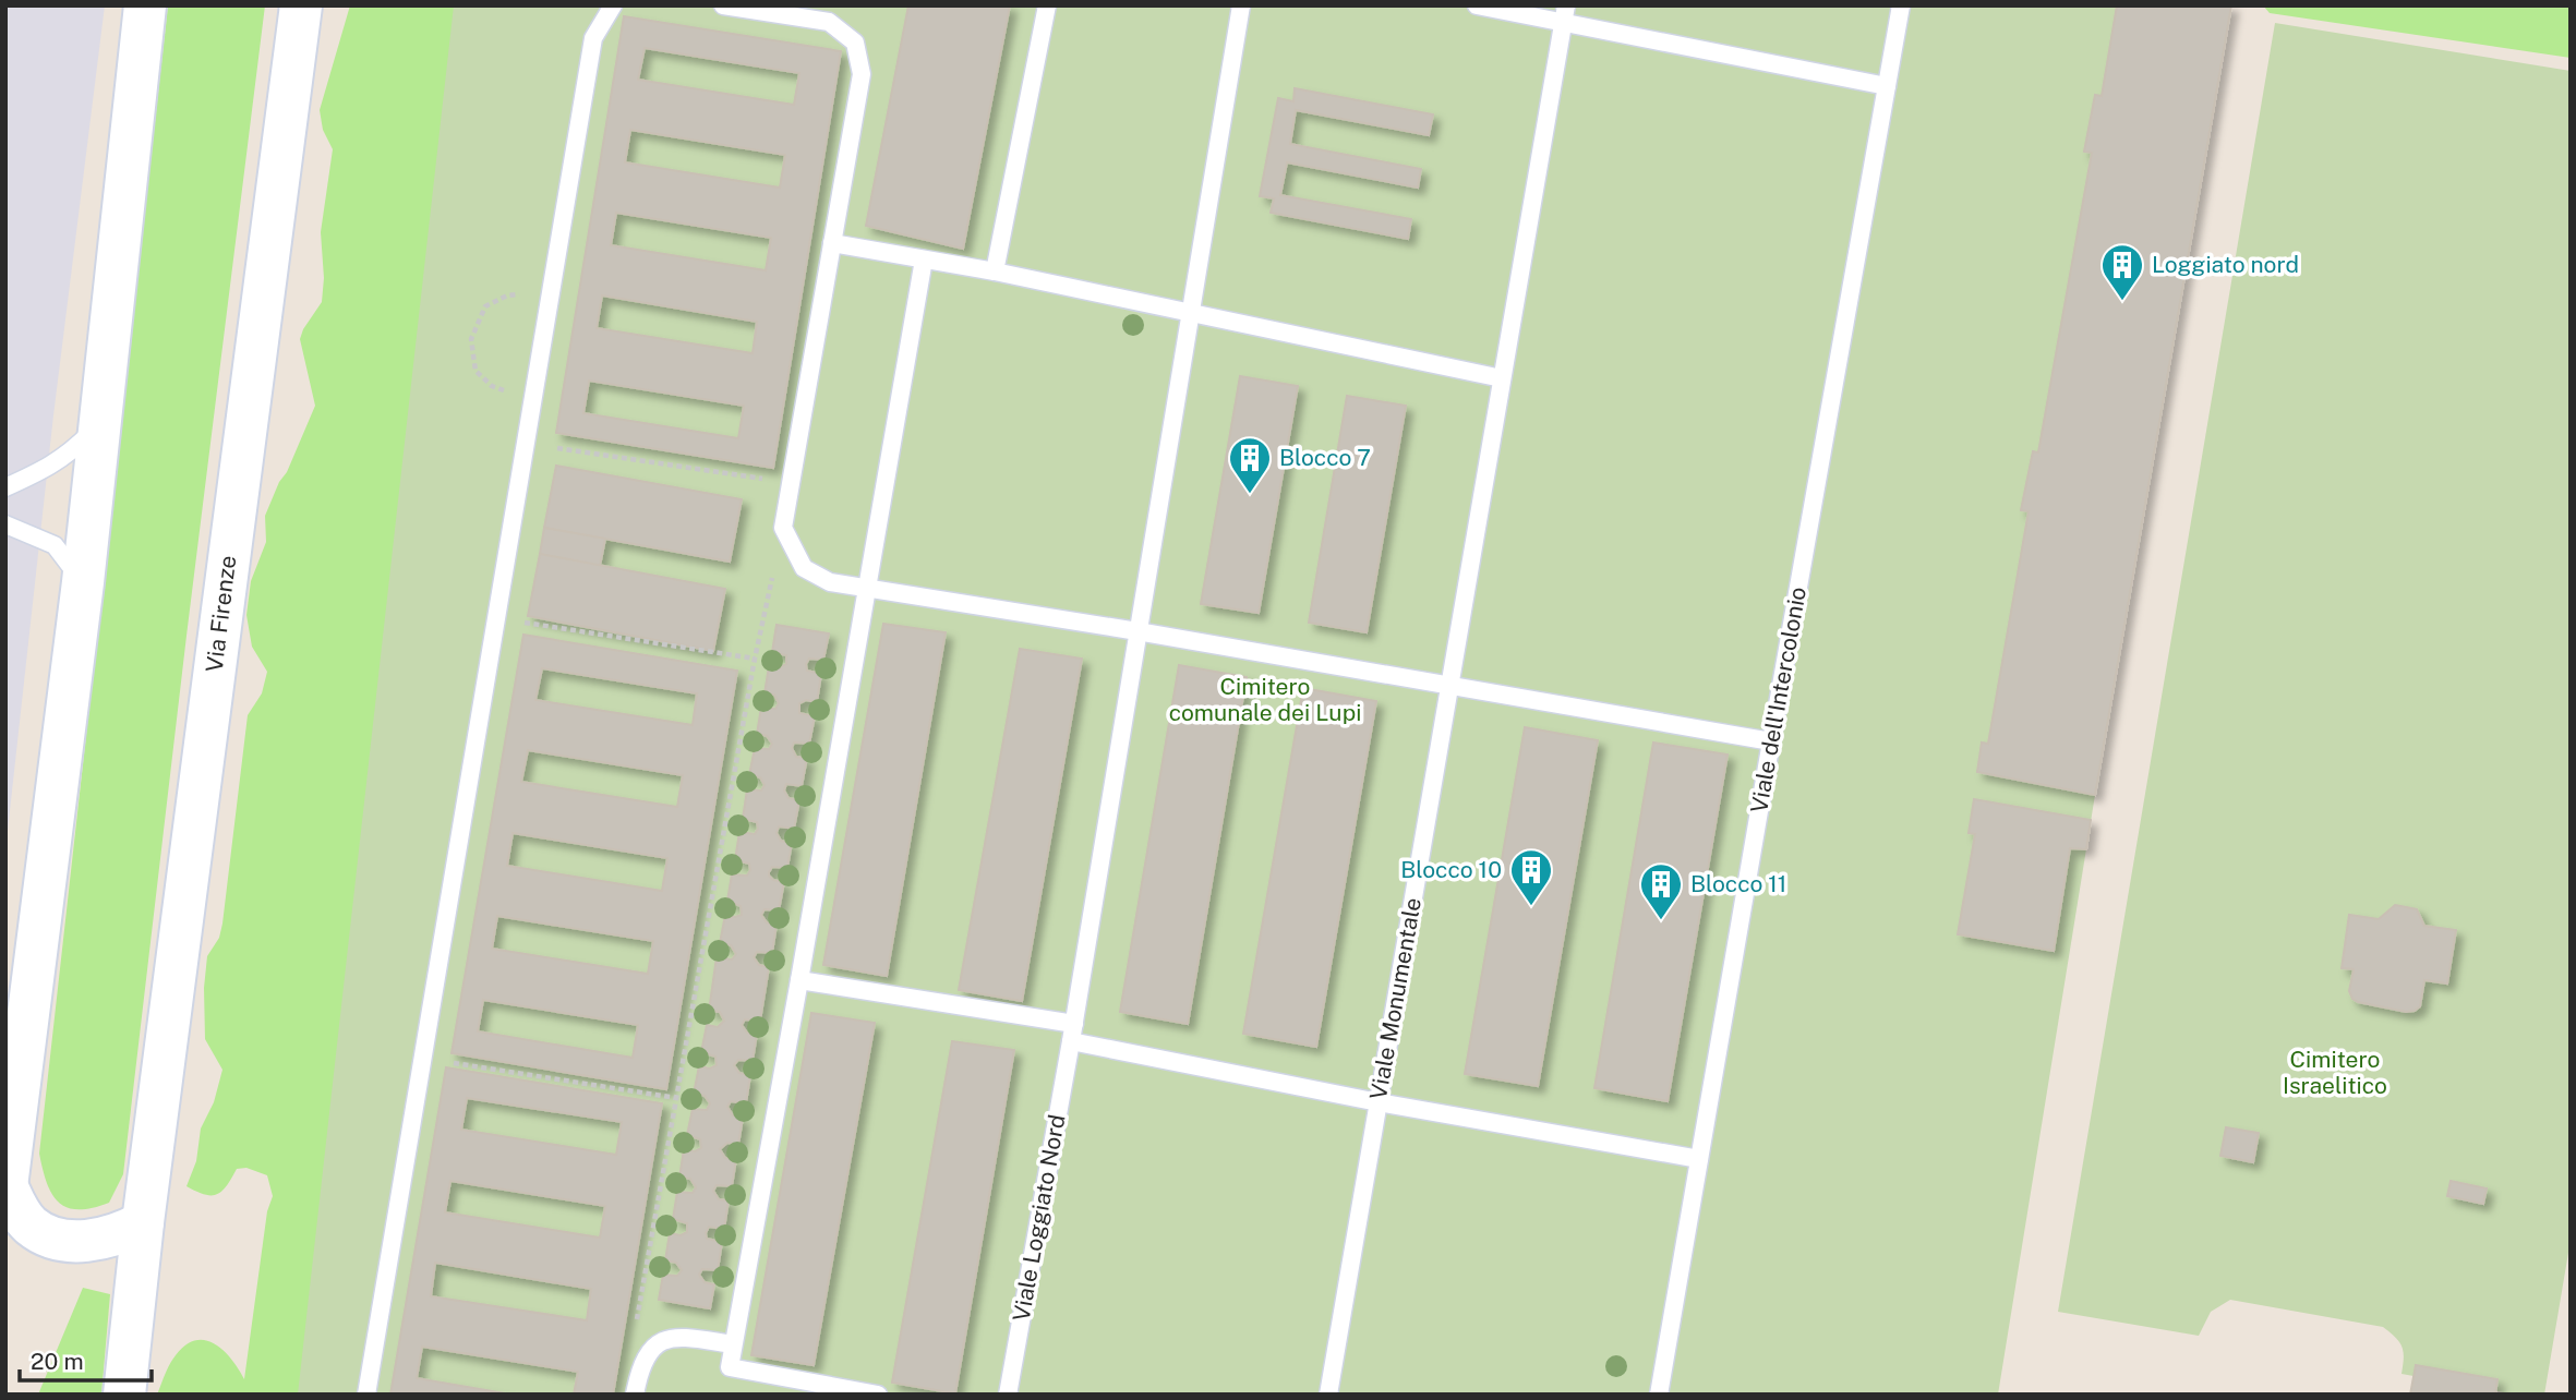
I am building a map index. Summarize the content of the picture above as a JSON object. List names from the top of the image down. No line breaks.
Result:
{"streets":{"main road":["Via Firenze"],"lane":["Viale dell'Intercolonio","Viale Monumentale","Viale Loggiato Nord"]},"parks":["Cimitero comunale dei Lupi","Cimitero Israelitico"],"places":{"building":["Loggiato nord","Blocco 7","Blocco 10","Blocco 11"]},"scale_bar":"20 m"}
